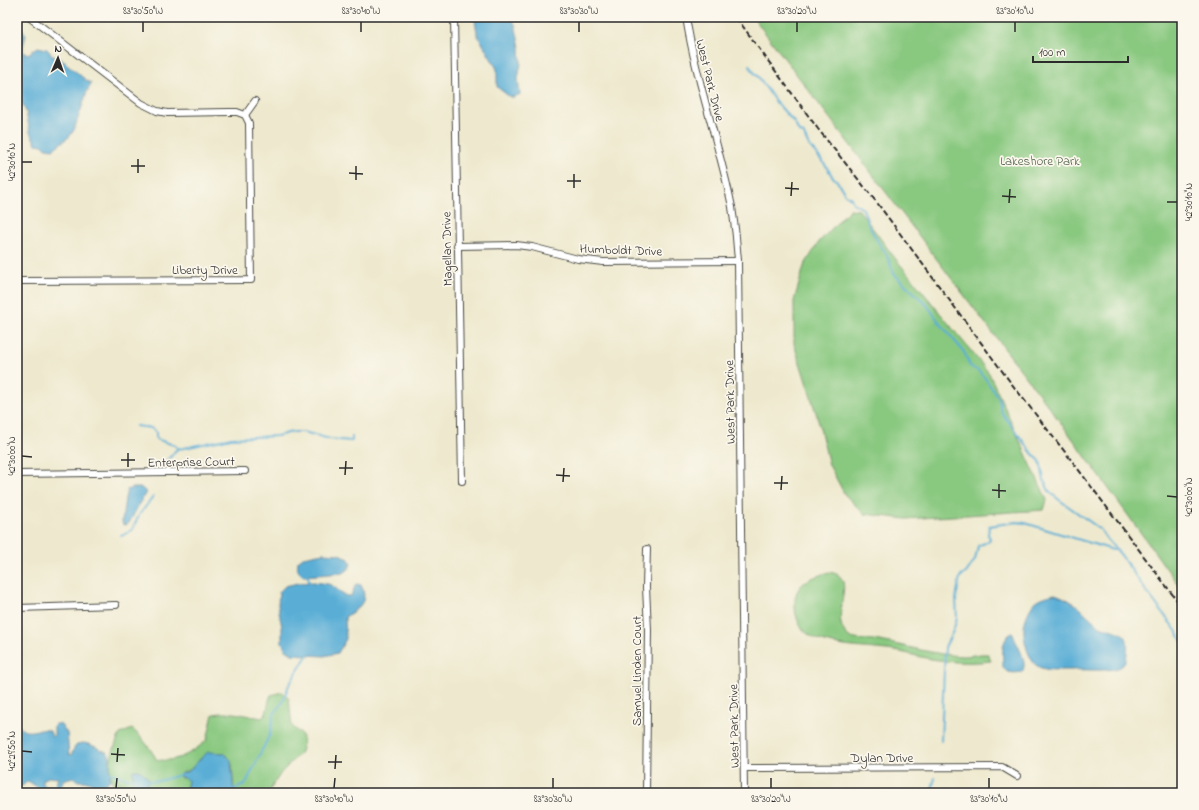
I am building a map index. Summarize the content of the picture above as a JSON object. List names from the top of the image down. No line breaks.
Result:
{"streets":{"street":["West Park Drive","Magellan Drive","Humboldt Drive","Liberty Drive","Enterprise Court","Samuel Linden Court","Dylan Drive"]},"crossings":[["West Park Drive","Humboldt Drive"],["West Park Drive","Dylan Drive"],["Magellan Drive","Humboldt Drive"]],"parks":["Lakeshore Park"],"scale_bar":"100 m","north":"top","coordinates":["83°30'50\"W","83°30'40\"W","83°30'30\"W","83°30'20\"W","83°30'10\"W","42°30'10\"N","42°30'00\"N","42°29'50\"N"]}
